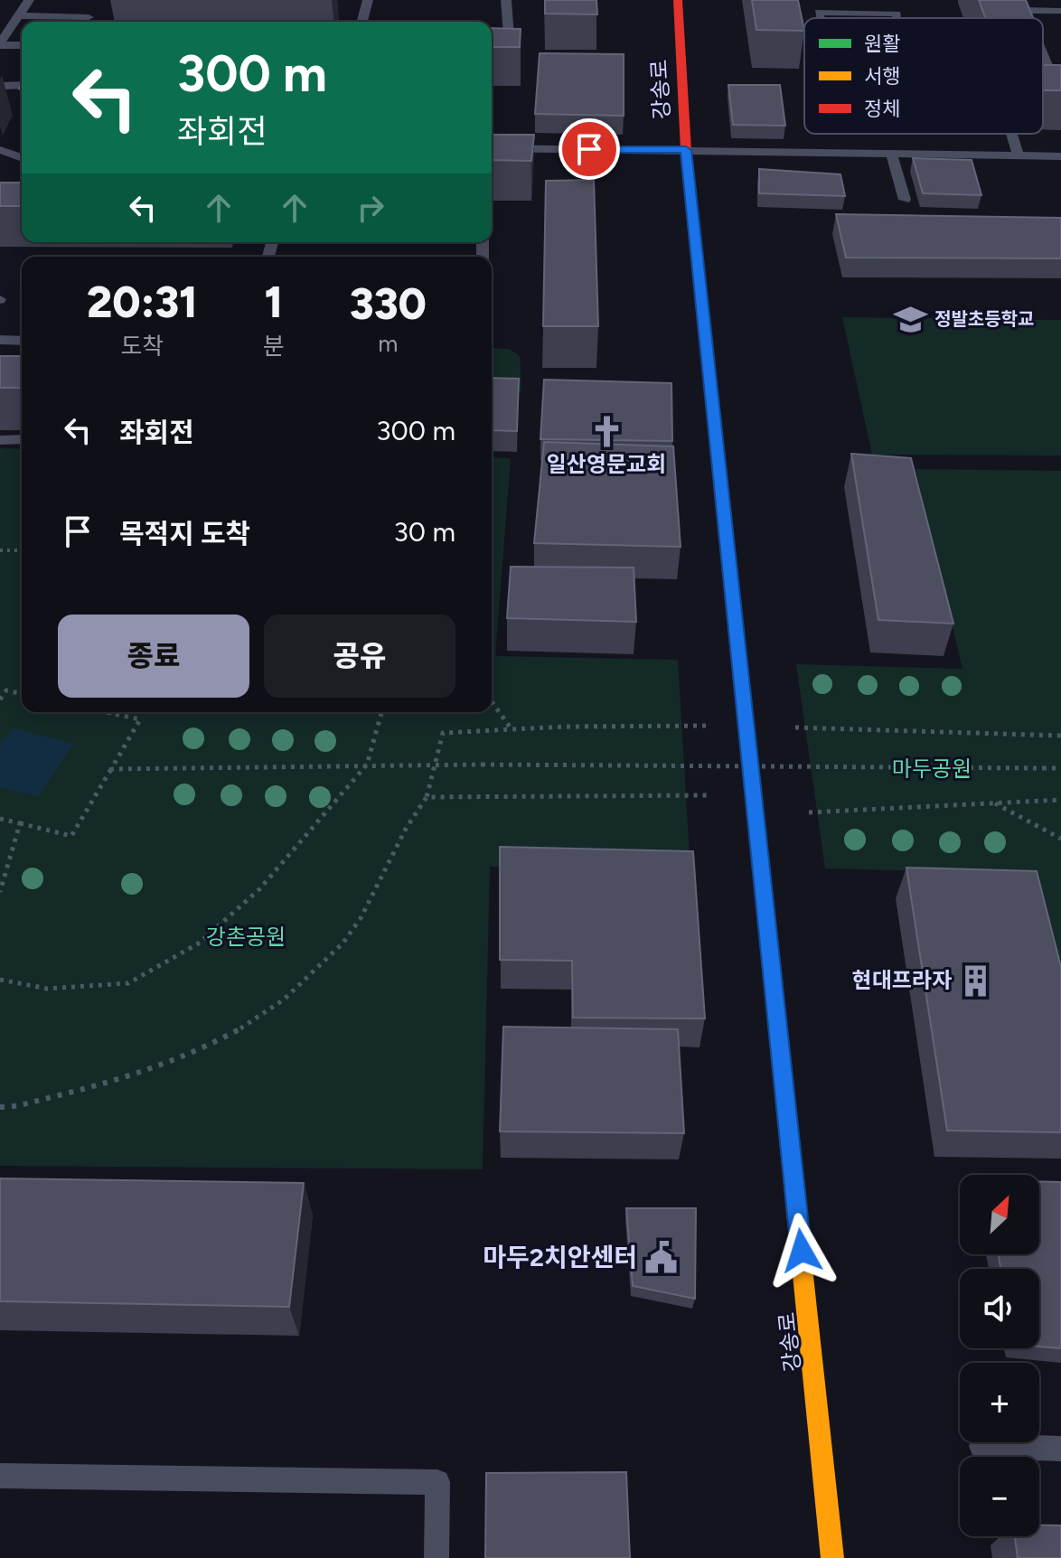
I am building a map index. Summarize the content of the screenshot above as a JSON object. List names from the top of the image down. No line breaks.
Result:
{"streets":{"main road":["강송로"]},"parks":["마두공원","강촌공원"],"places":{"school or university":["정발초등학교"],"church":["일산영문교회"],"building":["현대프라자"],"public building":["마두2치안센터"]},"legend":["원활","서행","정체"],"north":"top right","page":{"turn":["300 m","좌회전"],"eta":["20:31","도착","1","분","330","m"],"list":[{"name":"좌회전","value":"300 m"},{"name":"목적지 도착","value":"30 m"}],"buttons":["종료","공유"],"map_buttons":["+","−"]}}
